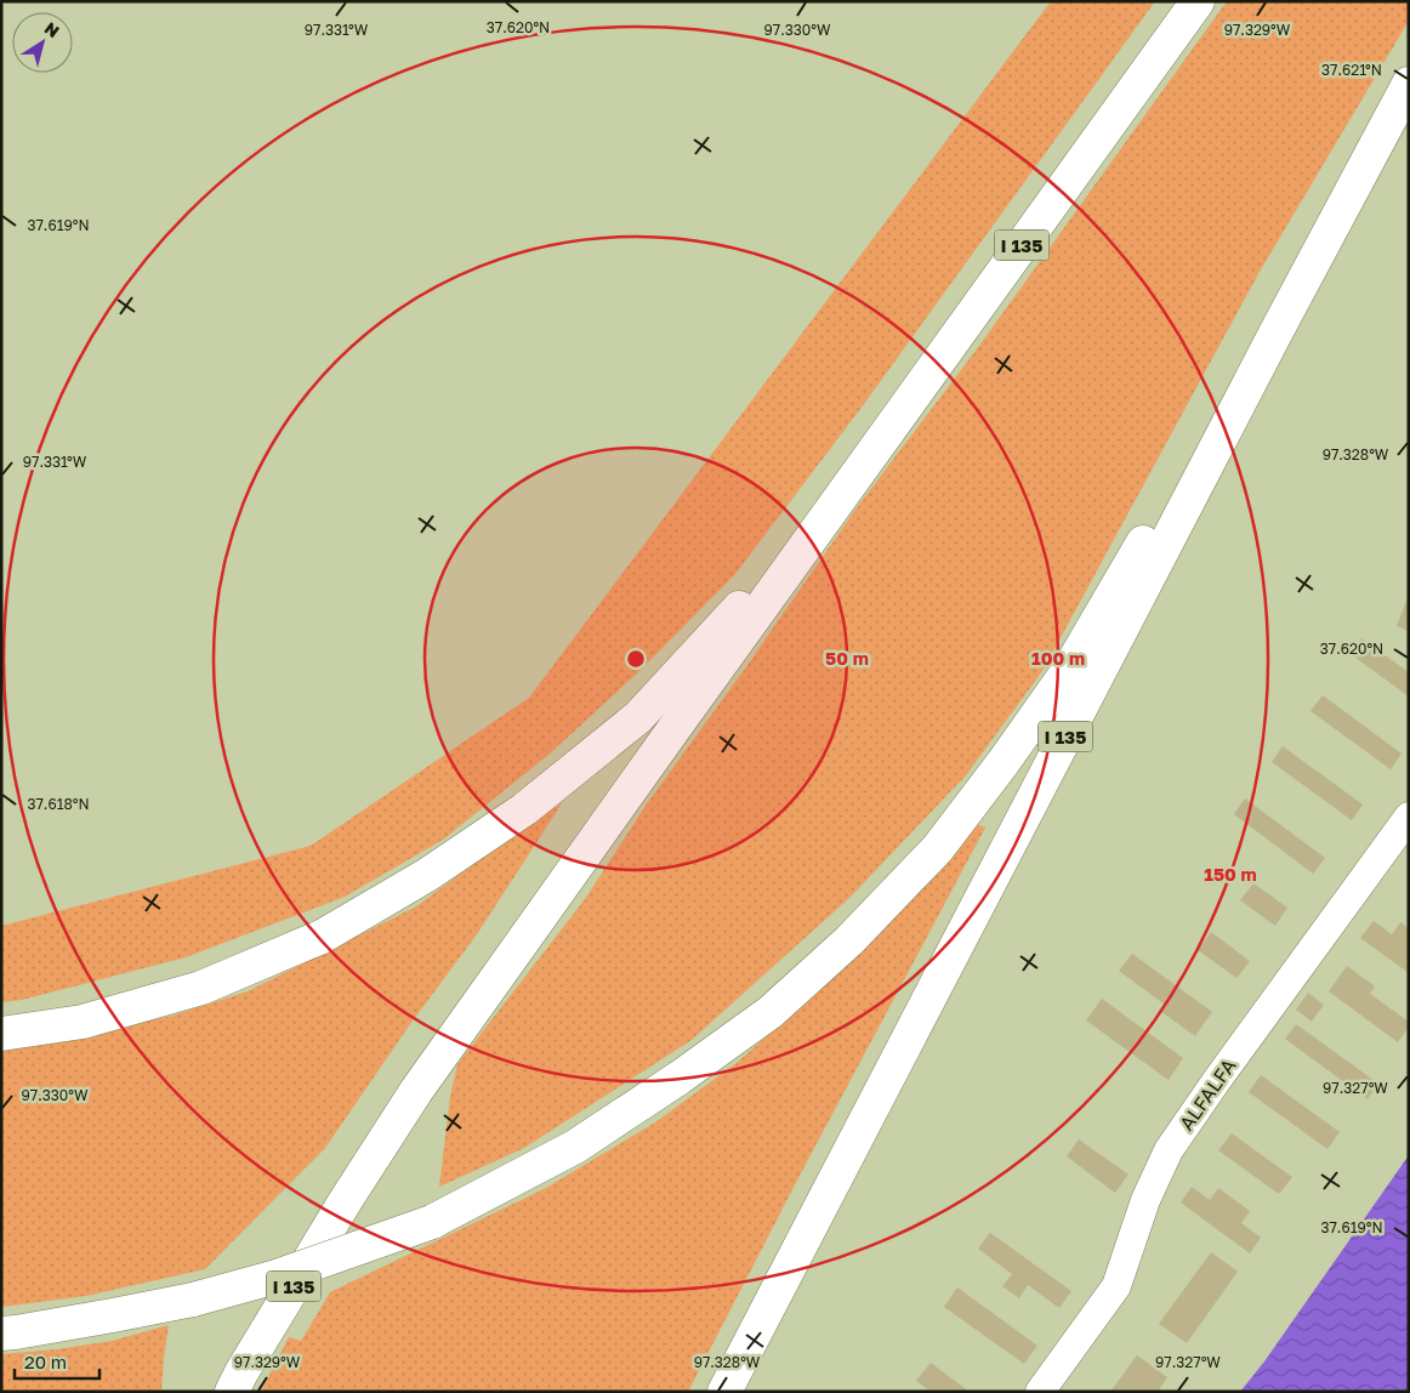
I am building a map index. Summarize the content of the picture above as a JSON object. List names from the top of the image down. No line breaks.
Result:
{"streets":{"highway":["I 135"],"lane":["ALFALFA"]},"scale_bar":"20 m","north":"top right","coordinates":["37.620°N","97.331°W","97.330°W","97.329°W","37.621°N","37.619°N","97.328°W","37.618°N","97.327°W"],"rings":["50 m","100 m","150 m"]}
